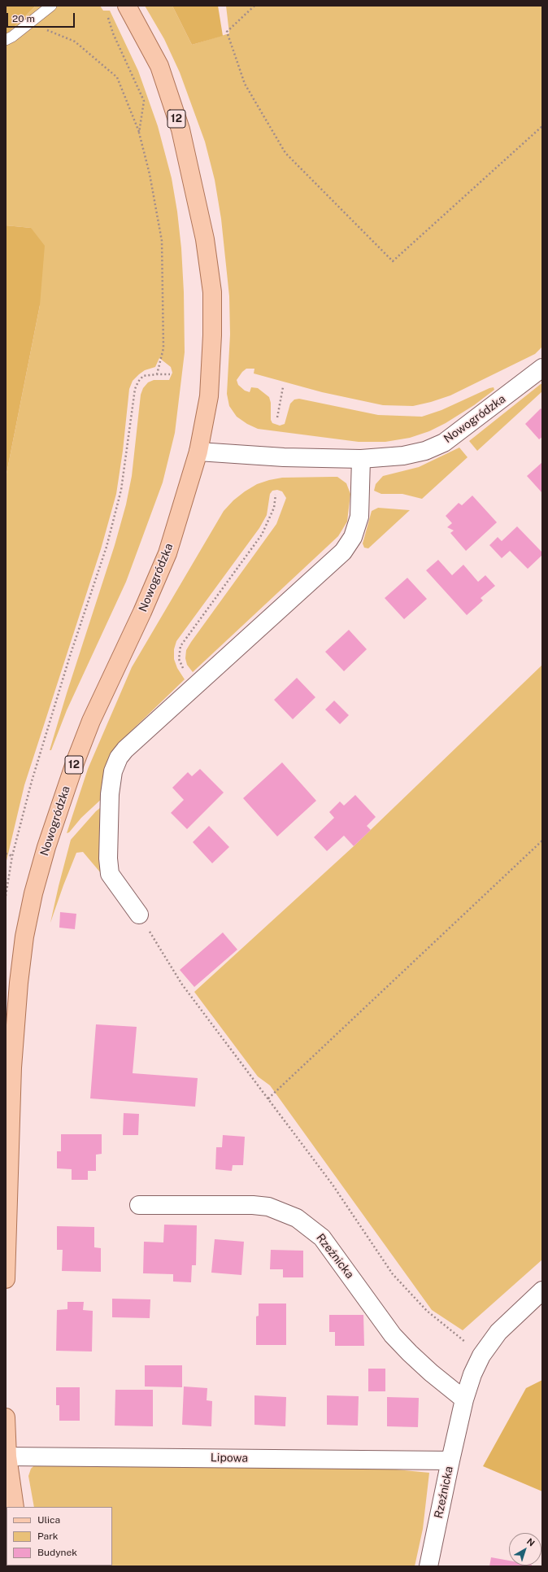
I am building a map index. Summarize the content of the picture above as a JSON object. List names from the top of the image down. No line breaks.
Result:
{"streets":{"main road":["12","Nowogródzka"],"street":["Rzeźnicka","Lipowa"]},"crossings":[["12","Nowogródzka"],["Rzeźnicka","Lipowa"]],"legend":["Ulica","Park","Budynek"],"scale_bar":"20 m","north":"top right"}
